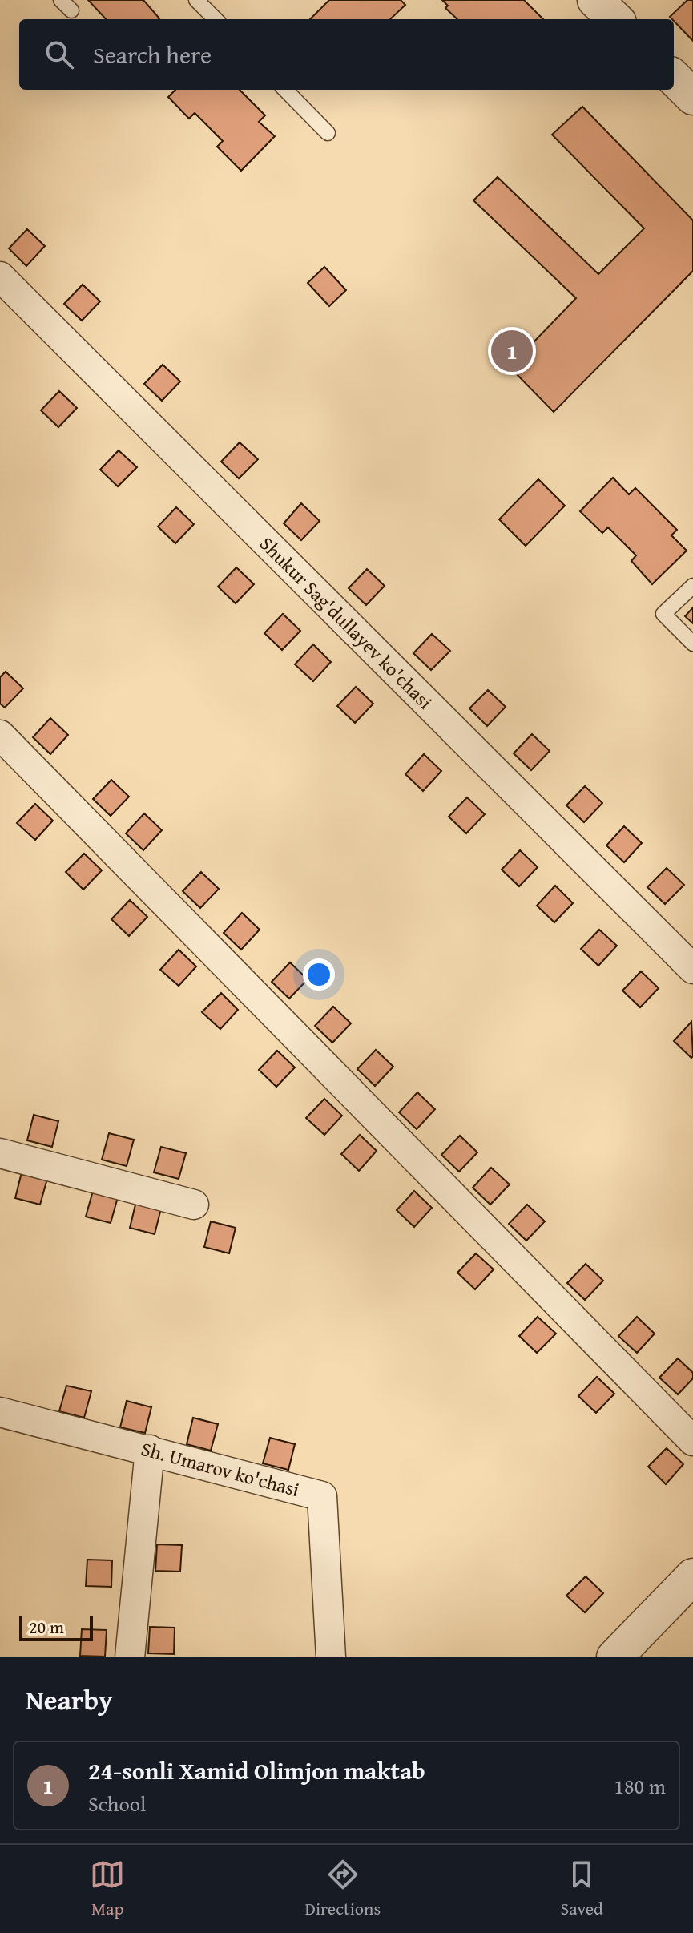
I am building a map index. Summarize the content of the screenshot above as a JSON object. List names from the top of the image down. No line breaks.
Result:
{"streets":{"street":["Shukur Sag'dullayev ko'chasi","Sh. Umarov ko'chasi"]},"scale_bar":"20 m","page":{"search":"Search here","pins":"1","scale":"20 m","heading":"Nearby","list":[{"mark":"1","name":"24-sonli Xamid Olimjon maktab","note":"School","value":"180 m"}],"nav":["Map","Directions","Saved"]}}
